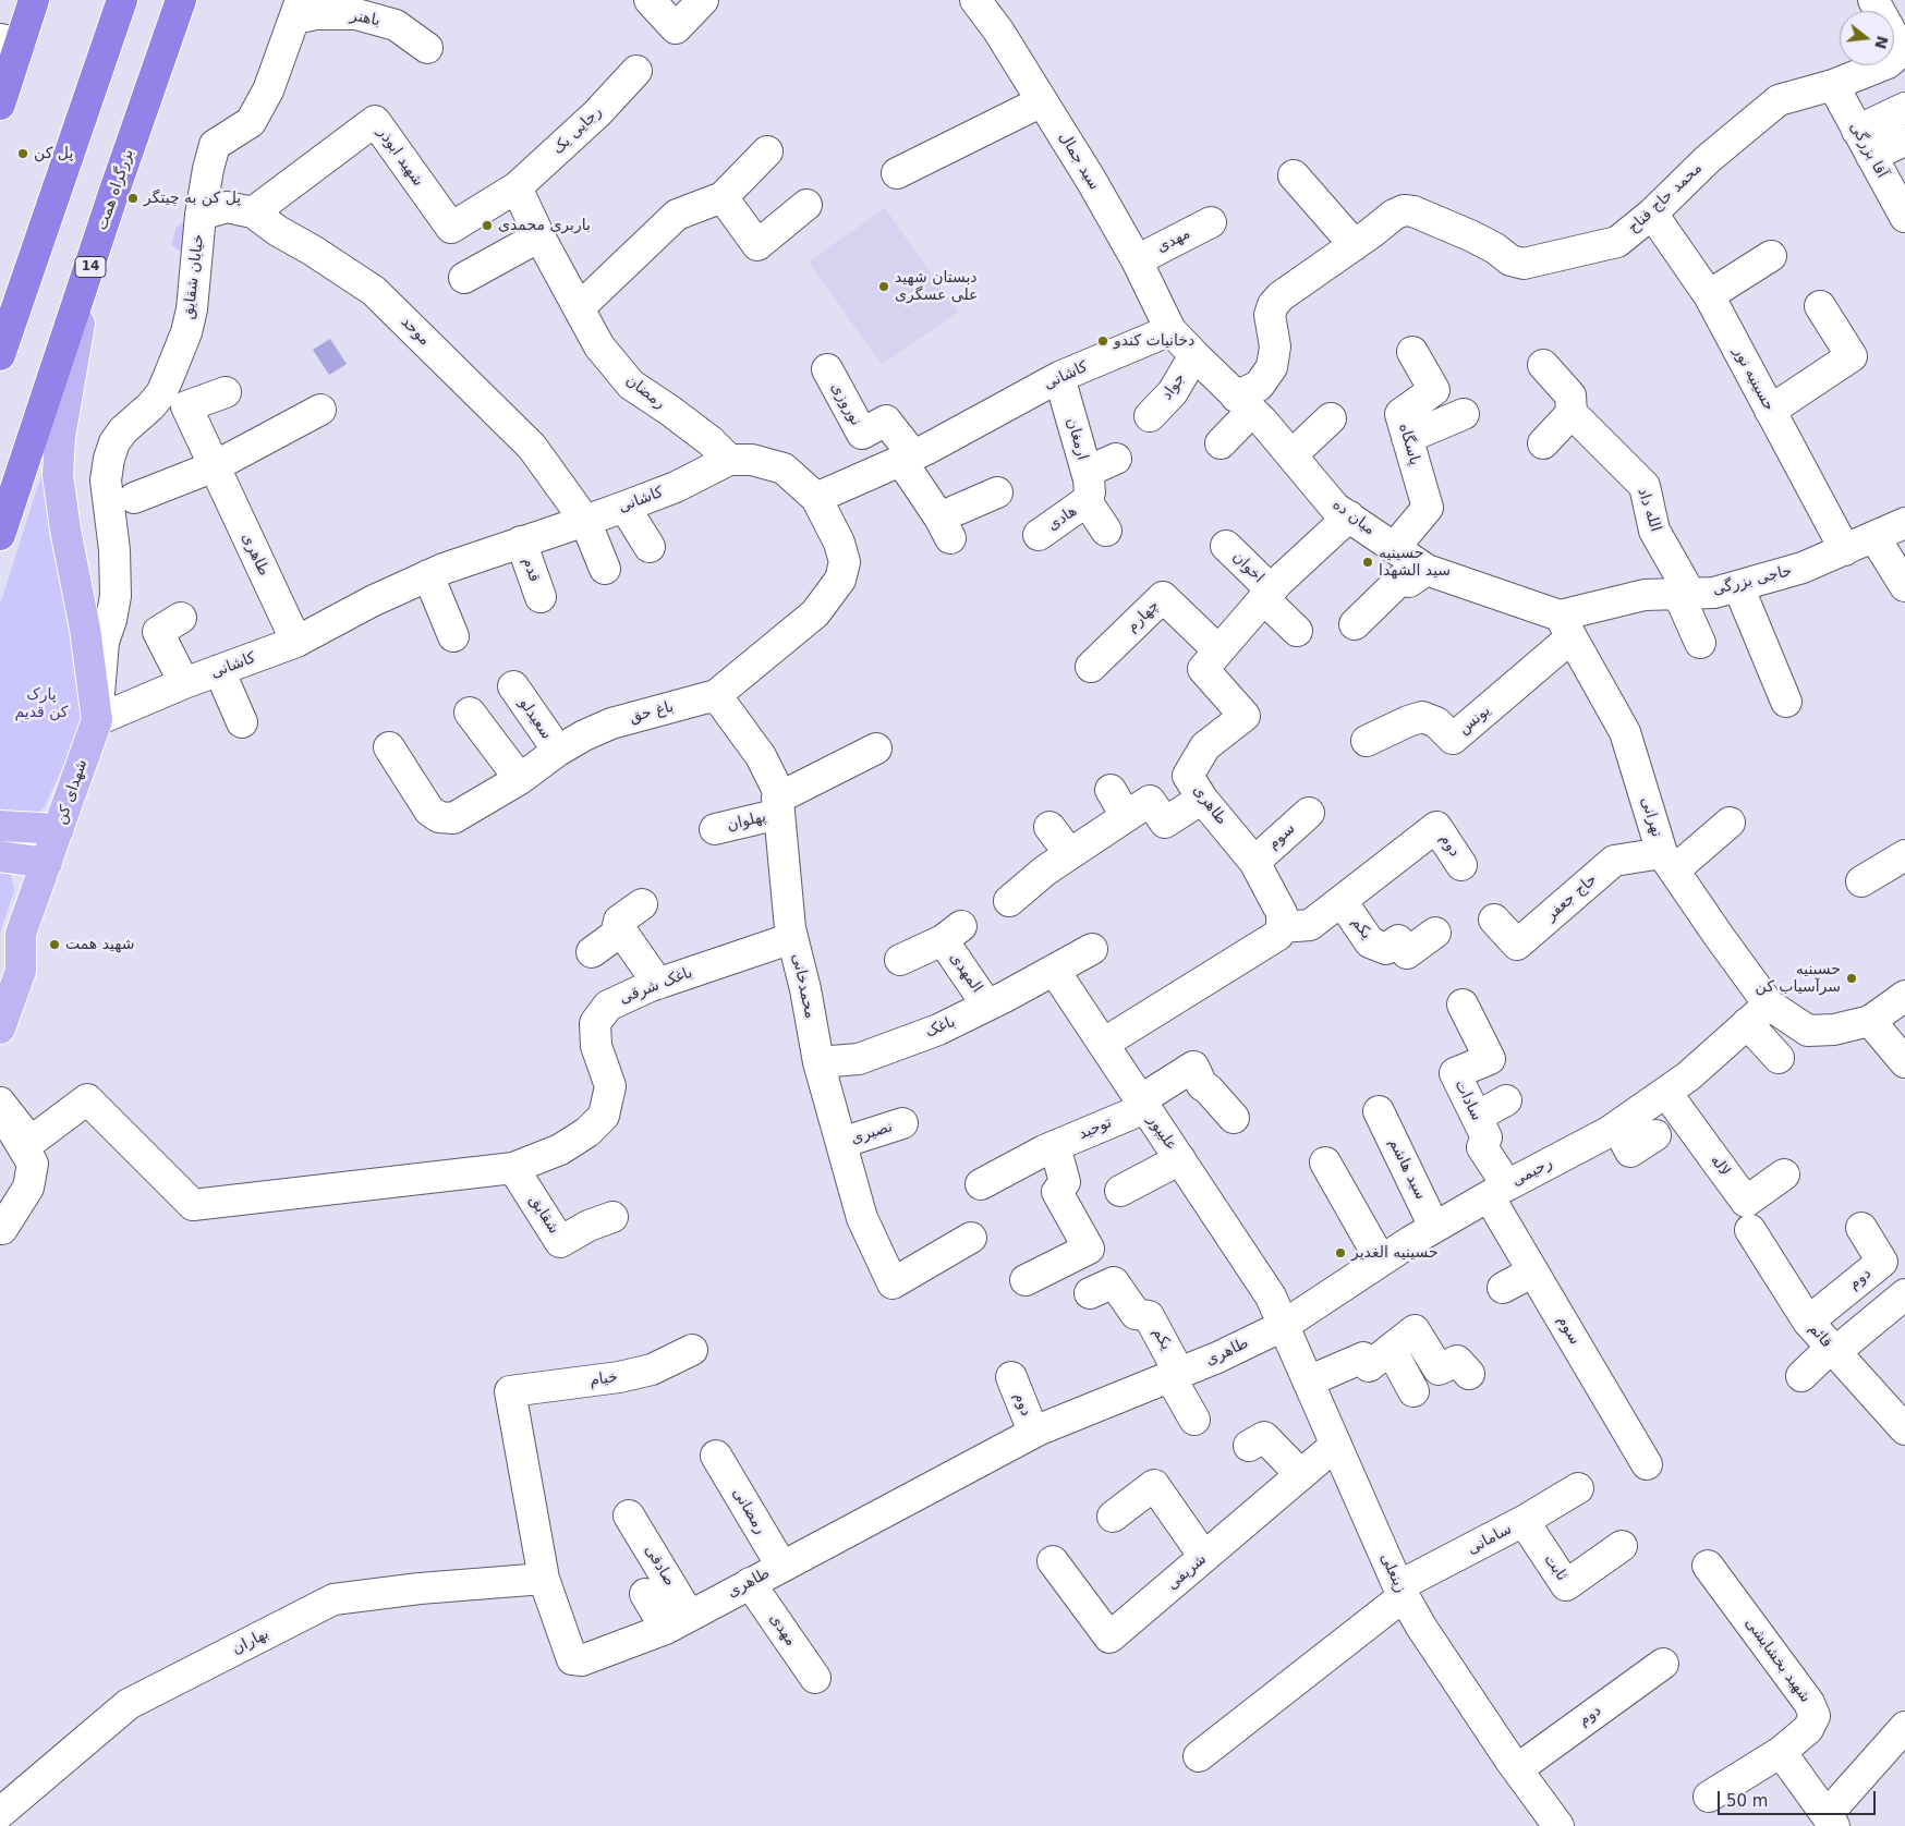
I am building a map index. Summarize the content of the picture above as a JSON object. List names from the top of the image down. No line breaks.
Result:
{"streets":{"highway":["بزرگراه همت","14"],"main road":["شهدای کن"],"street":["باهنر","رجایی یک","آقا بزرگی","شهید ابوذر","سید جمال","محمد حاج فناح","مهدی","خیابان شقایق","موحد","کاشانی","حسینیه نور","جواد","رمضان","نوروزی","ارمغان","پاسگاه","الله داد","میان ده","هادی","طاهری","اخوان","قدم","حاجی بزرگی","چهارم","باغ حق","سعیدلو","یونس","تهرانی","پهلوان","سوم","دوم","حاج جعفر","یکم","المهدی","باغک شرقی","محمدخانی","باغک","سادات","توحید","نصیری","علیپور","لاله","سید هاشم","رحیمی","شقایق","قائم","خیام","رمضانی","سامانی","صادقی","ثابت","شریفی","زینعلی","بهاران","شهید بخشایشی"]},"crossings":[["باهنر","خیابان شقایق"],["رجایی یک","شهید ابوذر"],["آقا بزرگی","محمد حاج فناح"],["شهید ابوذر","موحد"],["سید جمال","مهدی"],["سید جمال","کاشانی"],["سید جمال","میان ده"],["محمد حاج فناح","حسینیه نور"],["محمد حاج فناح","میان ده"],["مهدی","طاهری"],["خیابان شقایق","موحد"],["خیابان شقایق","کاشانی"],["خیابان شقایق","شهدای کن"],["موحد","کاشانی"],["کاشانی","رمضان"],["کاشانی","نوروزی"],["کاشانی","ارمغان"],["کاشانی","میان ده"],["کاشانی","طاهری"],["کاشانی","قدم"],["کاشانی","باغ حق"],["کاشانی","شهدای کن"],["حسینیه نور","حاجی بزرگی"],["جواد","میان ده"],["ارمغان","هادی"],["پاسگاه","میان ده"],["الله داد","حاجی بزرگی"],["میان ده","طاهری"],["میان ده","حاجی بزرگی"],["میان ده","یونس"],["میان ده","تهرانی"],["طاهری","اخوان"],["طاهری","چهارم"],["طاهری","سوم"],["طاهری","دوم"],["طاهری","یکم"],["طاهری","رحیمی"],["طاهری","خیام"],["طاهری","رمضانی"],["طاهری","صادقی"],["طاهری","زینعلی"],["طاهری","بهاران"],["حاجی بزرگی","یونس"],["حاجی بزرگی","تهرانی"],["باغ حق","سعیدلو"],["باغ حق","محمدخانی"],["یونس","تهرانی"],["تهرانی","حاج جعفر"],["تهرانی","رحیمی"],["پهلوان","محمدخانی"],["سوم","سادات"],["سوم","رحیمی"],["دوم","یکم"],["دوم","قائم"],["دوم","زینعلی"],["المهدی","باغک"],["باغک شرقی","محمدخانی"],["باغک شرقی","شقایق"],["محمدخانی","باغک"],["محمدخانی","نصیری"],["باغک","علیپور"],["سادات","رحیمی"],["توحید","علیپور"],["علیپور","زینعلی"],["لاله","رحیمی"],["سید هاشم","رحیمی"],["رحیمی","زینعلی"],["سامانی","ثابت"],["سامانی","زینعلی"],["شریفی","زینعلی"]],"parks":["پارک کن قدیم"],"places":["پل کن","پل کن به چیتگر","باربری محمدی","دبستان شهید علی عسگری","دخانیات کندو","حسینیه سید الشهدا","شهید همت","حسینیه سرآسیاب کن","حسینیه الغدیر"],"scale_bar":"50 m","north":"right"}
